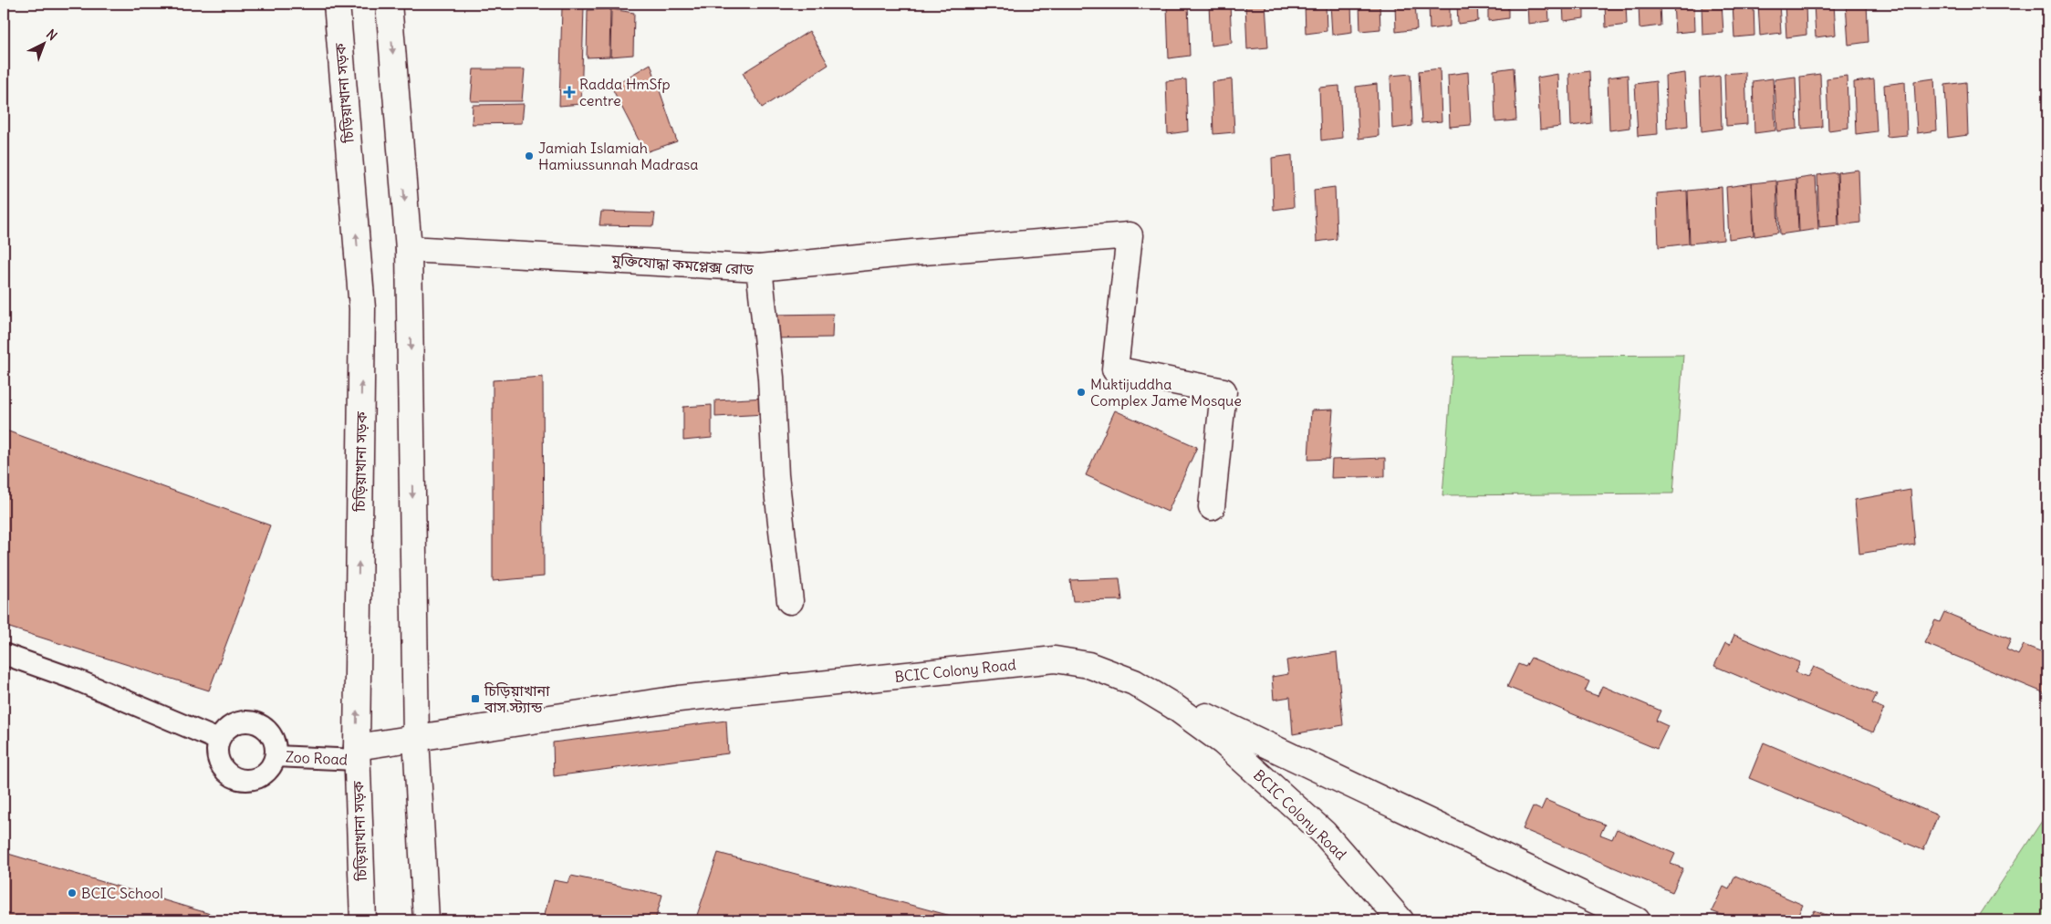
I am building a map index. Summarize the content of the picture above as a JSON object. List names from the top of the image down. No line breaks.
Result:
{"streets":{"street":["চিড়িয়াখানা সড়ক","মুক্তিযোদ্ধা কমপ্লেক্স রোড","BCIC Colony Road"],"lane":["Zoo Road"]},"crossings":[["চিড়িয়াখানা সড়ক","BCIC Colony Road"],["চিড়িয়াখানা সড়ক","Zoo Road"],["BCIC Colony Road","Zoo Road"]],"places":{"health":["Radda HmSfp centre"],"other":["Jamiah Islamiah Hamiussunnah Madrasa","Muktijuddha Complex Jame Mosque","BCIC School"],"transit":["চিড়িয়াখানা বাস স্ট্যান্ড"]},"north":"top right"}
